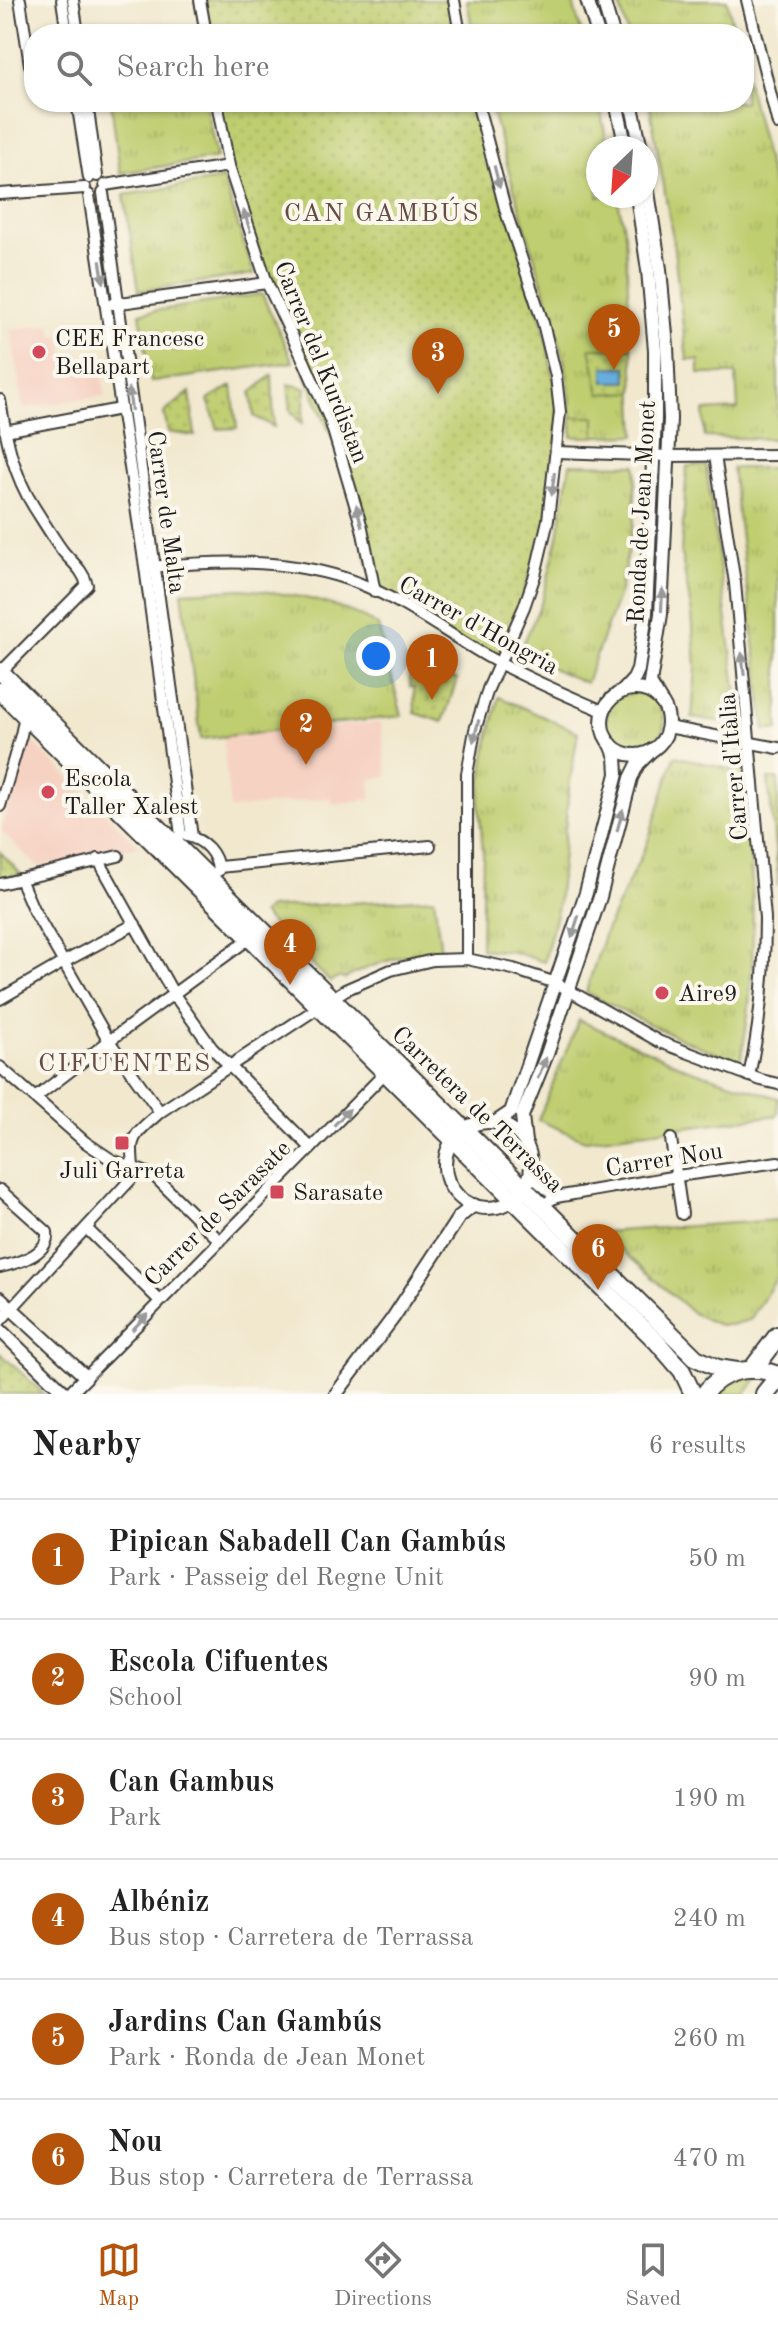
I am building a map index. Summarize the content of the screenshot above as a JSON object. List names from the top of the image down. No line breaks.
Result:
{"streets":{"main road":["Carretera de Terrassa"],"street":["Carrer del Kurdistan","Carrer de Malta","Ronda de Jean Monet","Carrer d'Hongria","Carrer d'Itàlia","Carrer Nou","Carrer de Sarasate"]},"crossings":[["Carrer del Kurdistan","Carrer d'Hongria"],["Carrer de Malta","Carrer d'Hongria"],["Carrer de Malta","Carretera de Terrassa"],["Ronda de Jean Monet","Carrer d'Hongria"],["Carretera de Terrassa","Carrer Nou"],["Carretera de Terrassa","Carrer de Sarasate"]],"one_way":["Carrer del Kurdistan","Carrer d'Itàlia","Carrer de Sarasate"],"districts":["CAN GAMBÚS","CIFUENTES"],"places":{"other":["CEE Francesc Bellapart","Escola Taller Xalest","Aire9"],"transit":["Juli Garreta","Sarasate"]},"north":"bottom left","page":{"search":"Search here","pins":["5","3","1","2","4","6"],"heading":["Nearby","6 results"],"list":[{"mark":"1","name":"Pipican Sabadell Can Gambús","note":"Park · Passeig del Regne Unit","value":"50 m"},{"mark":"2","name":"Escola Cifuentes","note":"School","value":"90 m"},{"mark":"3","name":"Can Gambus","note":"Park","value":"190 m"},{"mark":"4","name":"Albéniz","note":"Bus stop · Carretera de Terrassa","value":"240 m"},{"mark":"5","name":"Jardins Can Gambús","note":"Park · Ronda de Jean Monet","value":"260 m"},{"mark":"6","name":"Nou","note":"Bus stop · Carretera de Terrassa","value":"470 m"}],"nav":["Map","Directions","Saved"]}}
